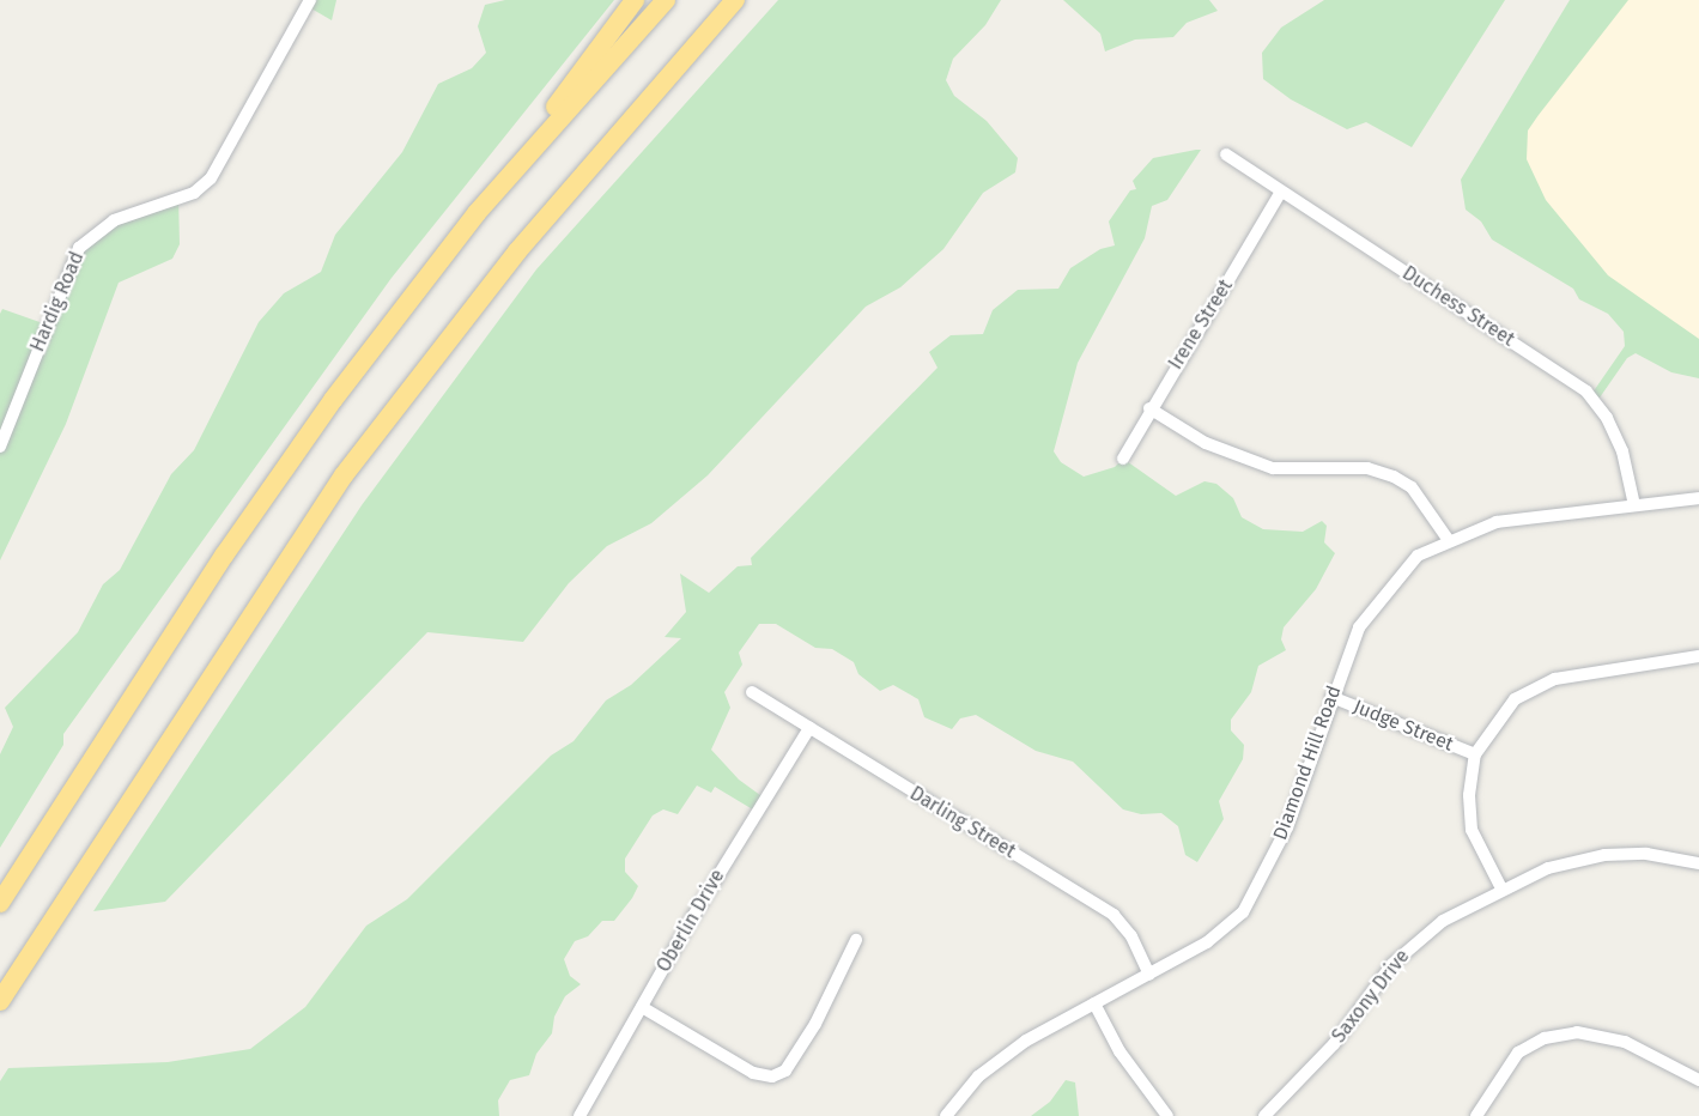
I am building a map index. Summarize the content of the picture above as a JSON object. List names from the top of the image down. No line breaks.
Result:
{"streets":{"street":["Hardig Road","Duchess Street","Irene Street","Judge Street","Diamond Hill Road","Darling Street","Oberlin Drive","Saxony Drive"]},"crossings":[["Duchess Street","Irene Street"],["Duchess Street","Diamond Hill Road"],["Judge Street","Diamond Hill Road"],["Diamond Hill Road","Darling Street"],["Darling Street","Oberlin Drive"]]}
